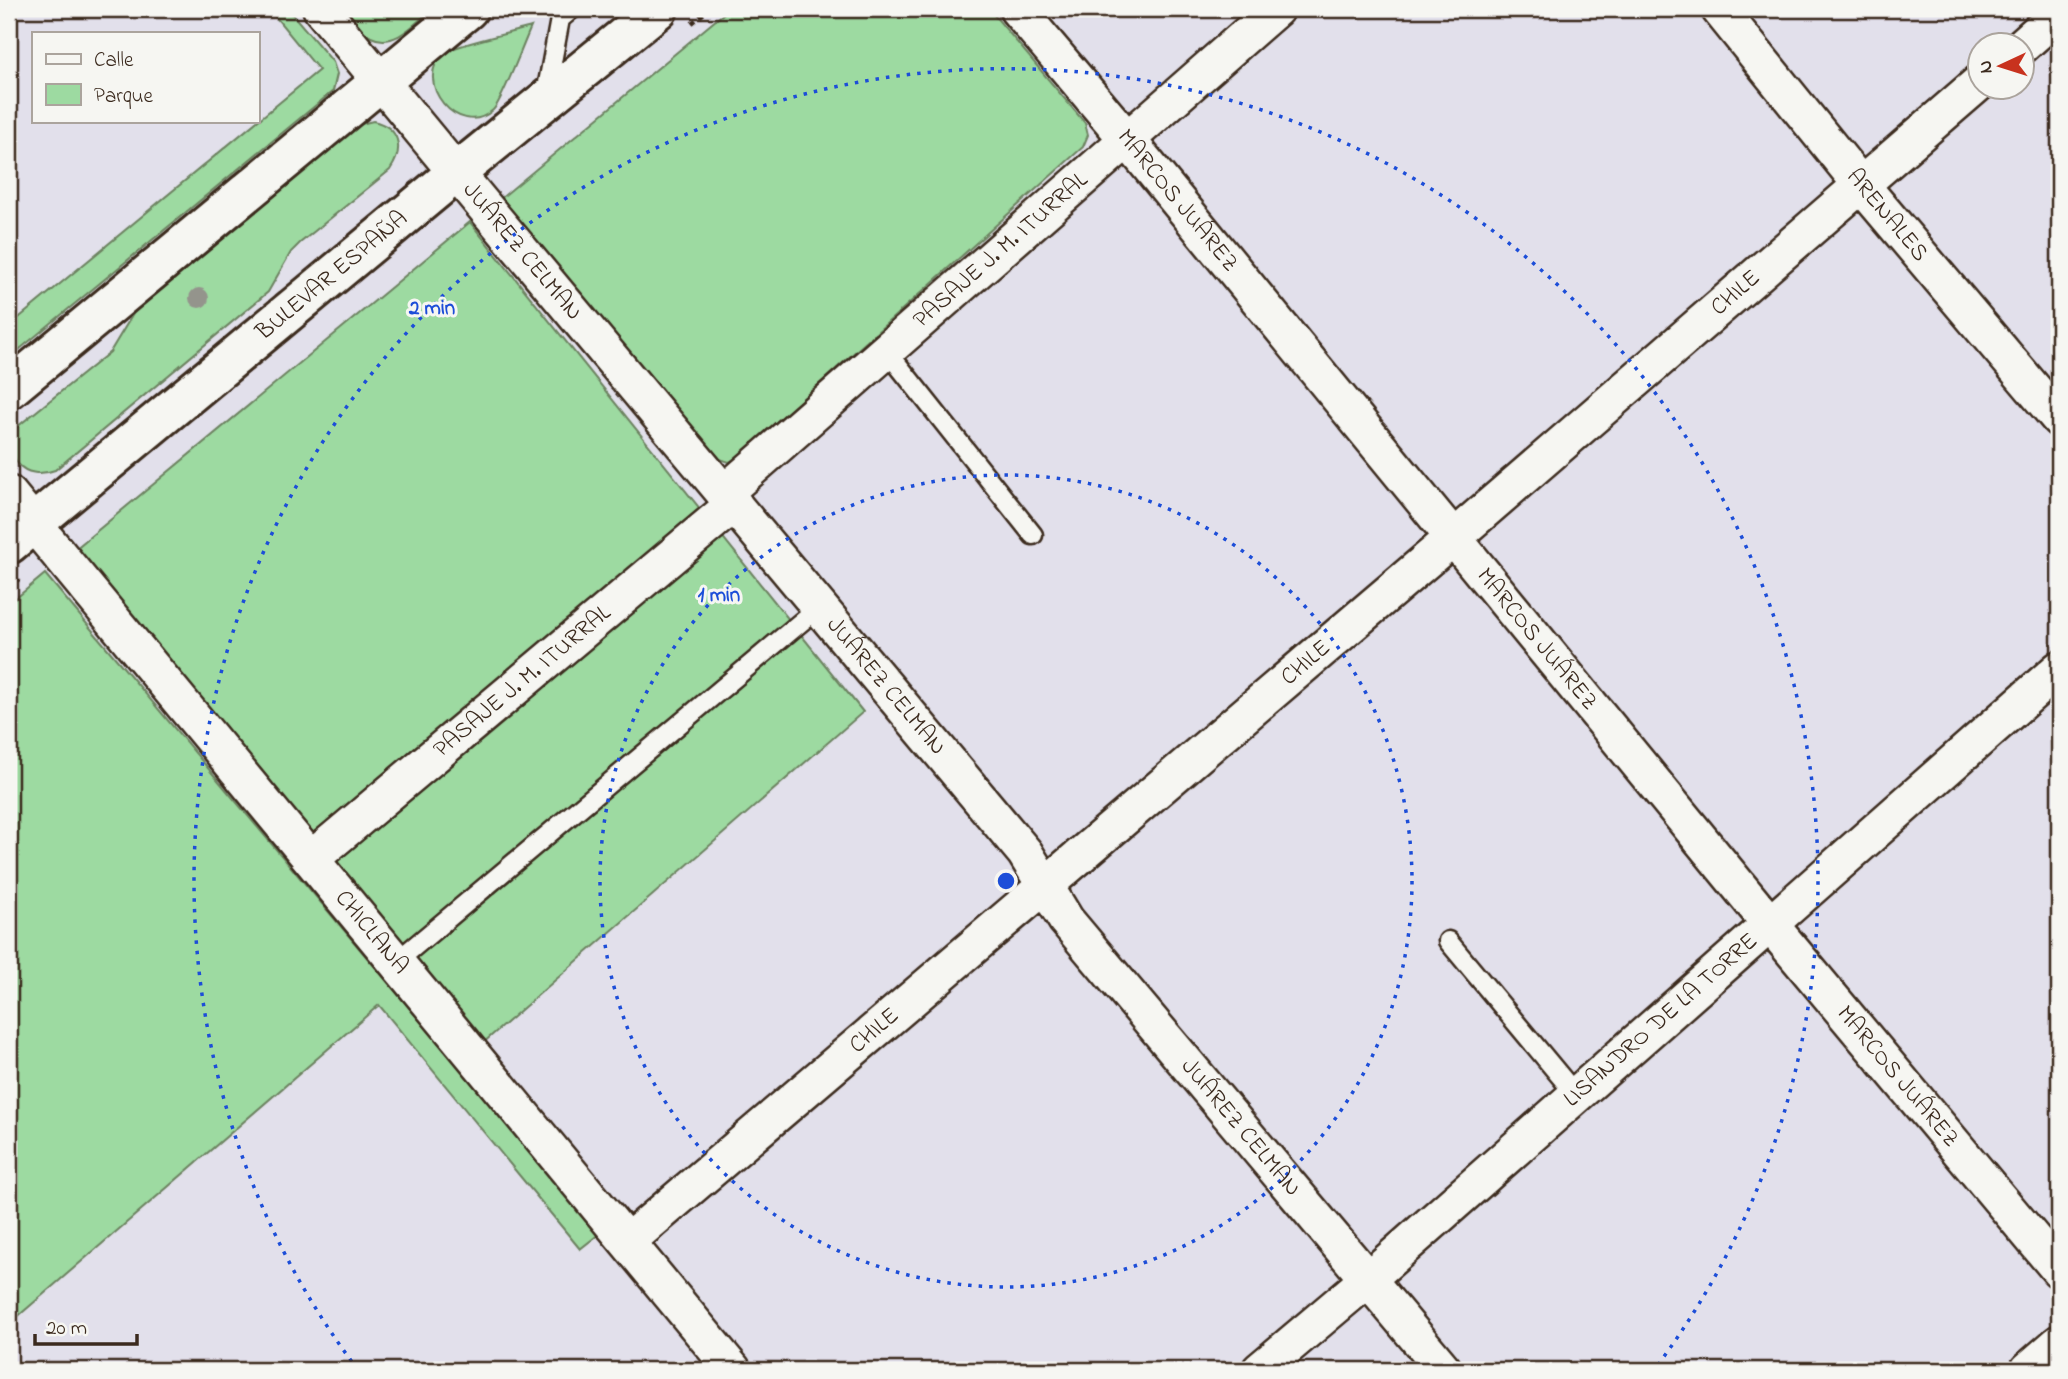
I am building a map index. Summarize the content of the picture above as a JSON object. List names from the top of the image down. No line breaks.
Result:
{"streets":{"main road":["BULEVAR ESPAÑA"],"street":["MARCOS JUÁREZ","ARENALES","PASAJE J. M. ITURRAL","JUÁREZ CELMAN","CHILE","CHICLANA","LISANDRO DE LA TORRE"]},"crossings":[["MARCOS JUÁREZ","PASAJE J. M. ITURRAL"],["MARCOS JUÁREZ","CHILE"],["MARCOS JUÁREZ","LISANDRO DE LA TORRE"],["ARENALES","CHILE"],["PASAJE J. M. ITURRAL","JUÁREZ CELMAN"],["PASAJE J. M. ITURRAL","CHICLANA"],["JUÁREZ CELMAN","BULEVAR ESPAÑA"],["JUÁREZ CELMAN","CHILE"],["JUÁREZ CELMAN","LISANDRO DE LA TORRE"],["BULEVAR ESPAÑA","CHICLANA"],["CHILE","CHICLANA"]],"legend":["Calle","Parque"],"scale_bar":"20 m","north":"left","rings":["2 min","1 min"]}
